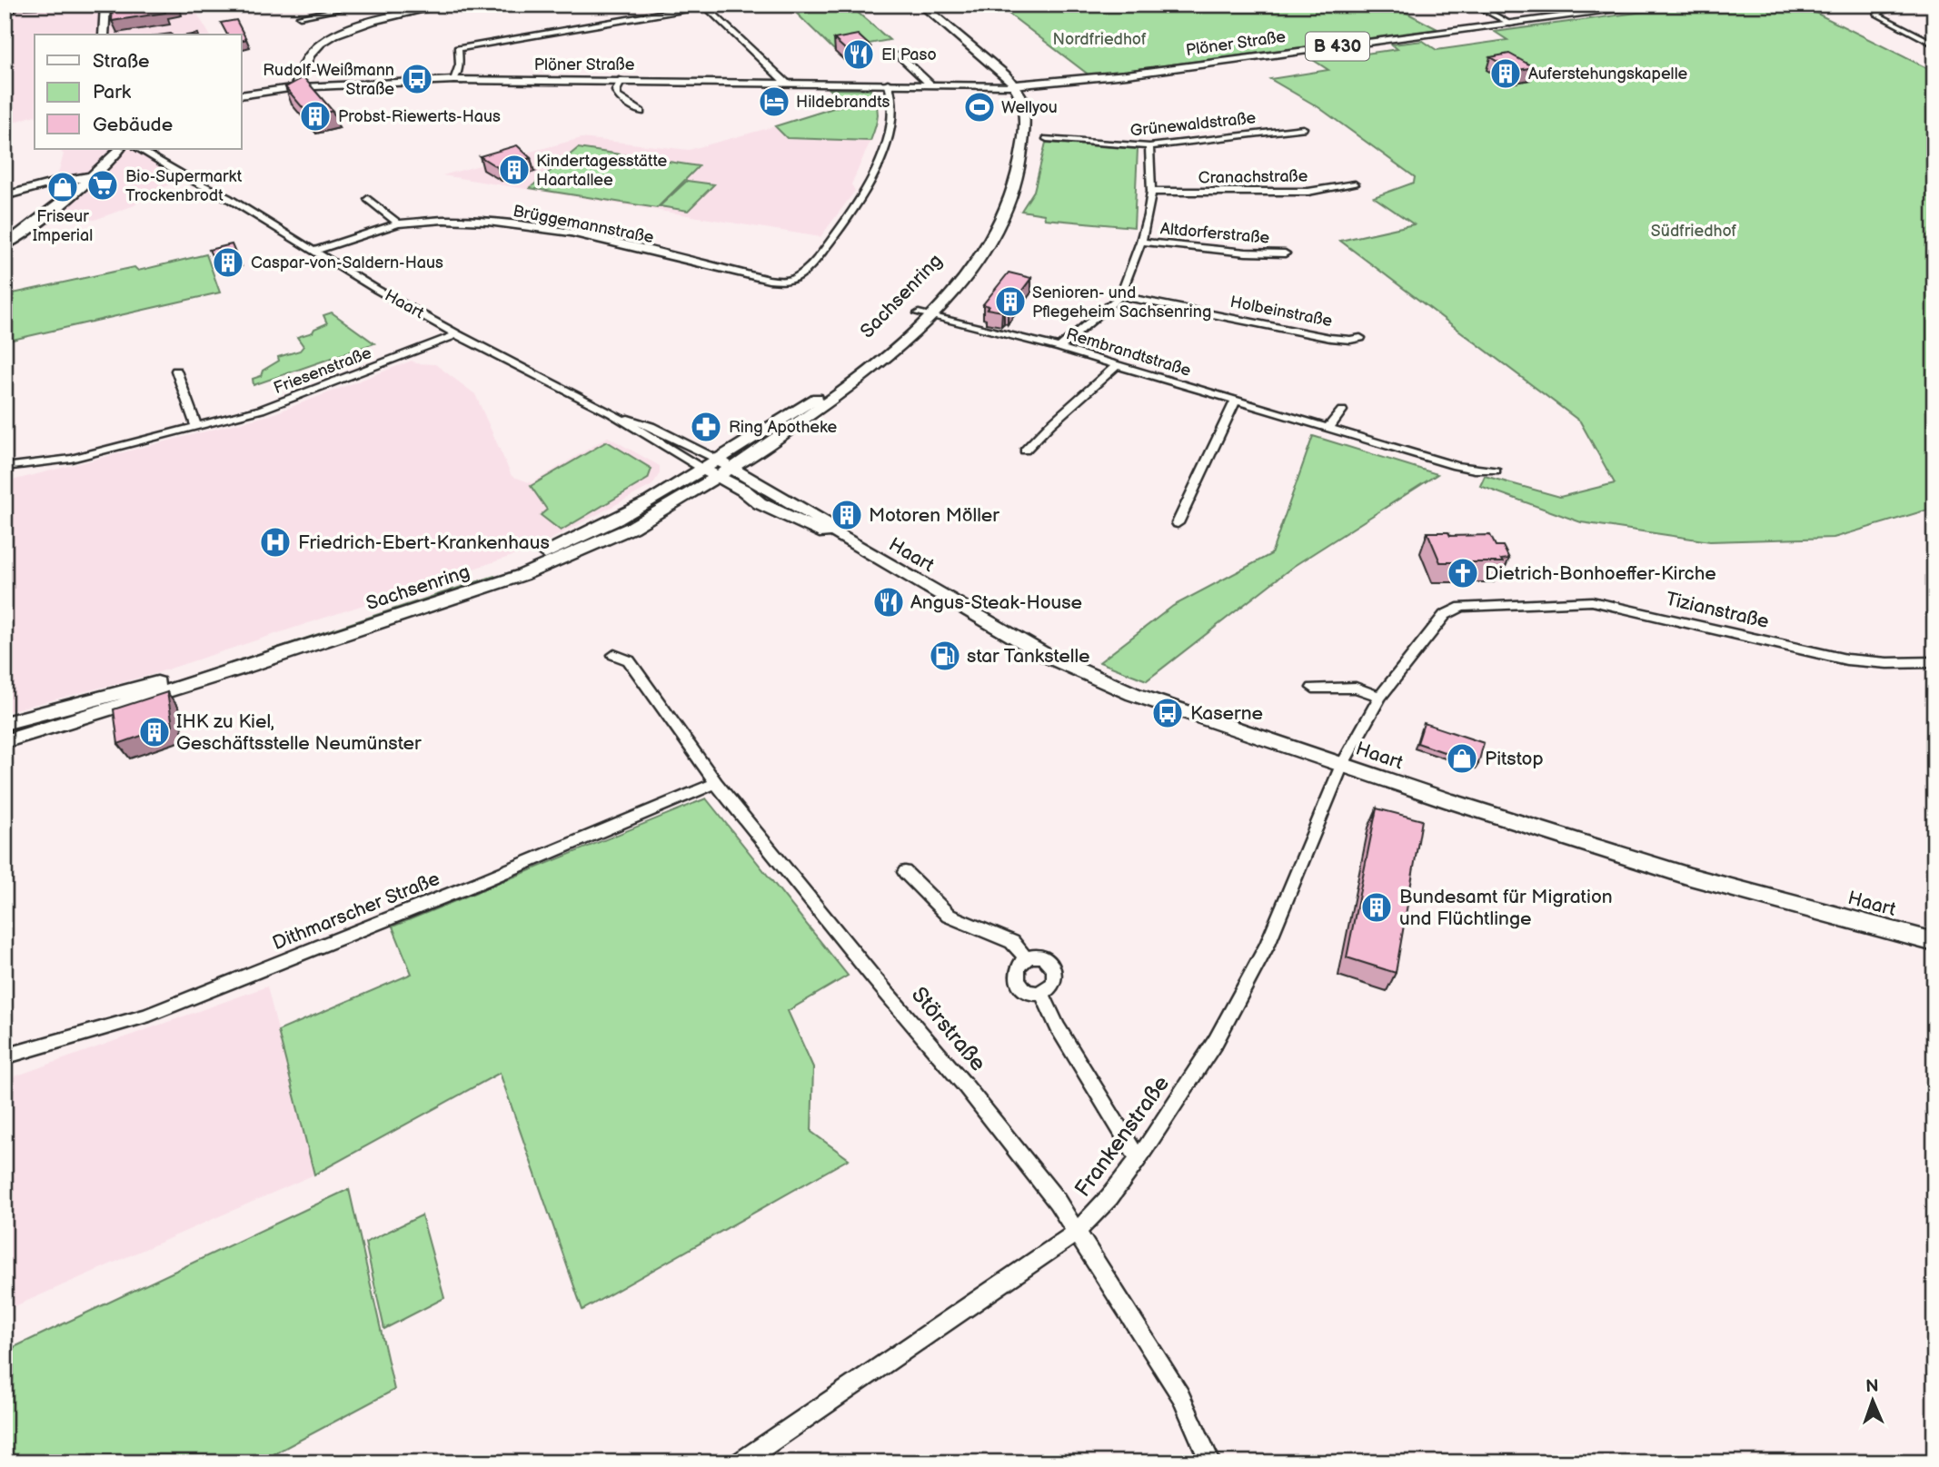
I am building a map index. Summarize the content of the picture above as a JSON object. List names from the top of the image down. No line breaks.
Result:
{"streets":{"main road":["Plöner Straße","B 430","Sachsenring","Haart"],"street":["Grünewaldstraße","Cranachstraße","Brüggemannstraße","Altdorferstraße","Holbeinstraße","Rembrandtstraße","Friesenstraße","Tizianstraße","Dithmarscher Straße","Störstraße","Frankenstraße"]},"crossings":[["Plöner Straße","Brüggemannstraße"],["Plöner Straße","Sachsenring"],["Brüggemannstraße","Haart"],["Sachsenring","Haart"],["Sachsenring","Rembrandtstraße"],["Haart","Friesenstraße"],["Haart","Tizianstraße"],["Haart","Frankenstraße"],["Tizianstraße","Frankenstraße"],["Dithmarscher Straße","Störstraße"],["Störstraße","Frankenstraße"]],"parks":["Nordfriedhof","Südfriedhof"],"places":{"restaurant":["El Paso","Angus-Steak-House"],"building":["Auferstehungskapelle","Probst-Riewerts-Haus","Kindertagesstätte Haartallee","Caspar-von-Saldern-Haus","Senioren- und Pflegeheim Sachsenring","Motoren Möller","IHK zu Kiel, Geschäftsstelle Neumünster","Bundesamt für Migration und Flüchtlinge"],"bus stop":["Rudolf-Weißmann Straße","Kaserne"],"hotel":["Hildebrandts"],"sports":["Wellyou"],"supermarket":["Bio-Supermarkt Trockenbrodt"],"shop":["Friseur Imperial","Pitstop"],"pharmacy":["Ring Apotheke"],"hospital":["Friedrich-Ebert-Krankenhaus"],"church":["Dietrich-Bonhoeffer-Kirche"],"fuel station":["star Tankstelle"]},"legend":["Straße","Park","Gebäude"],"north":"top"}
